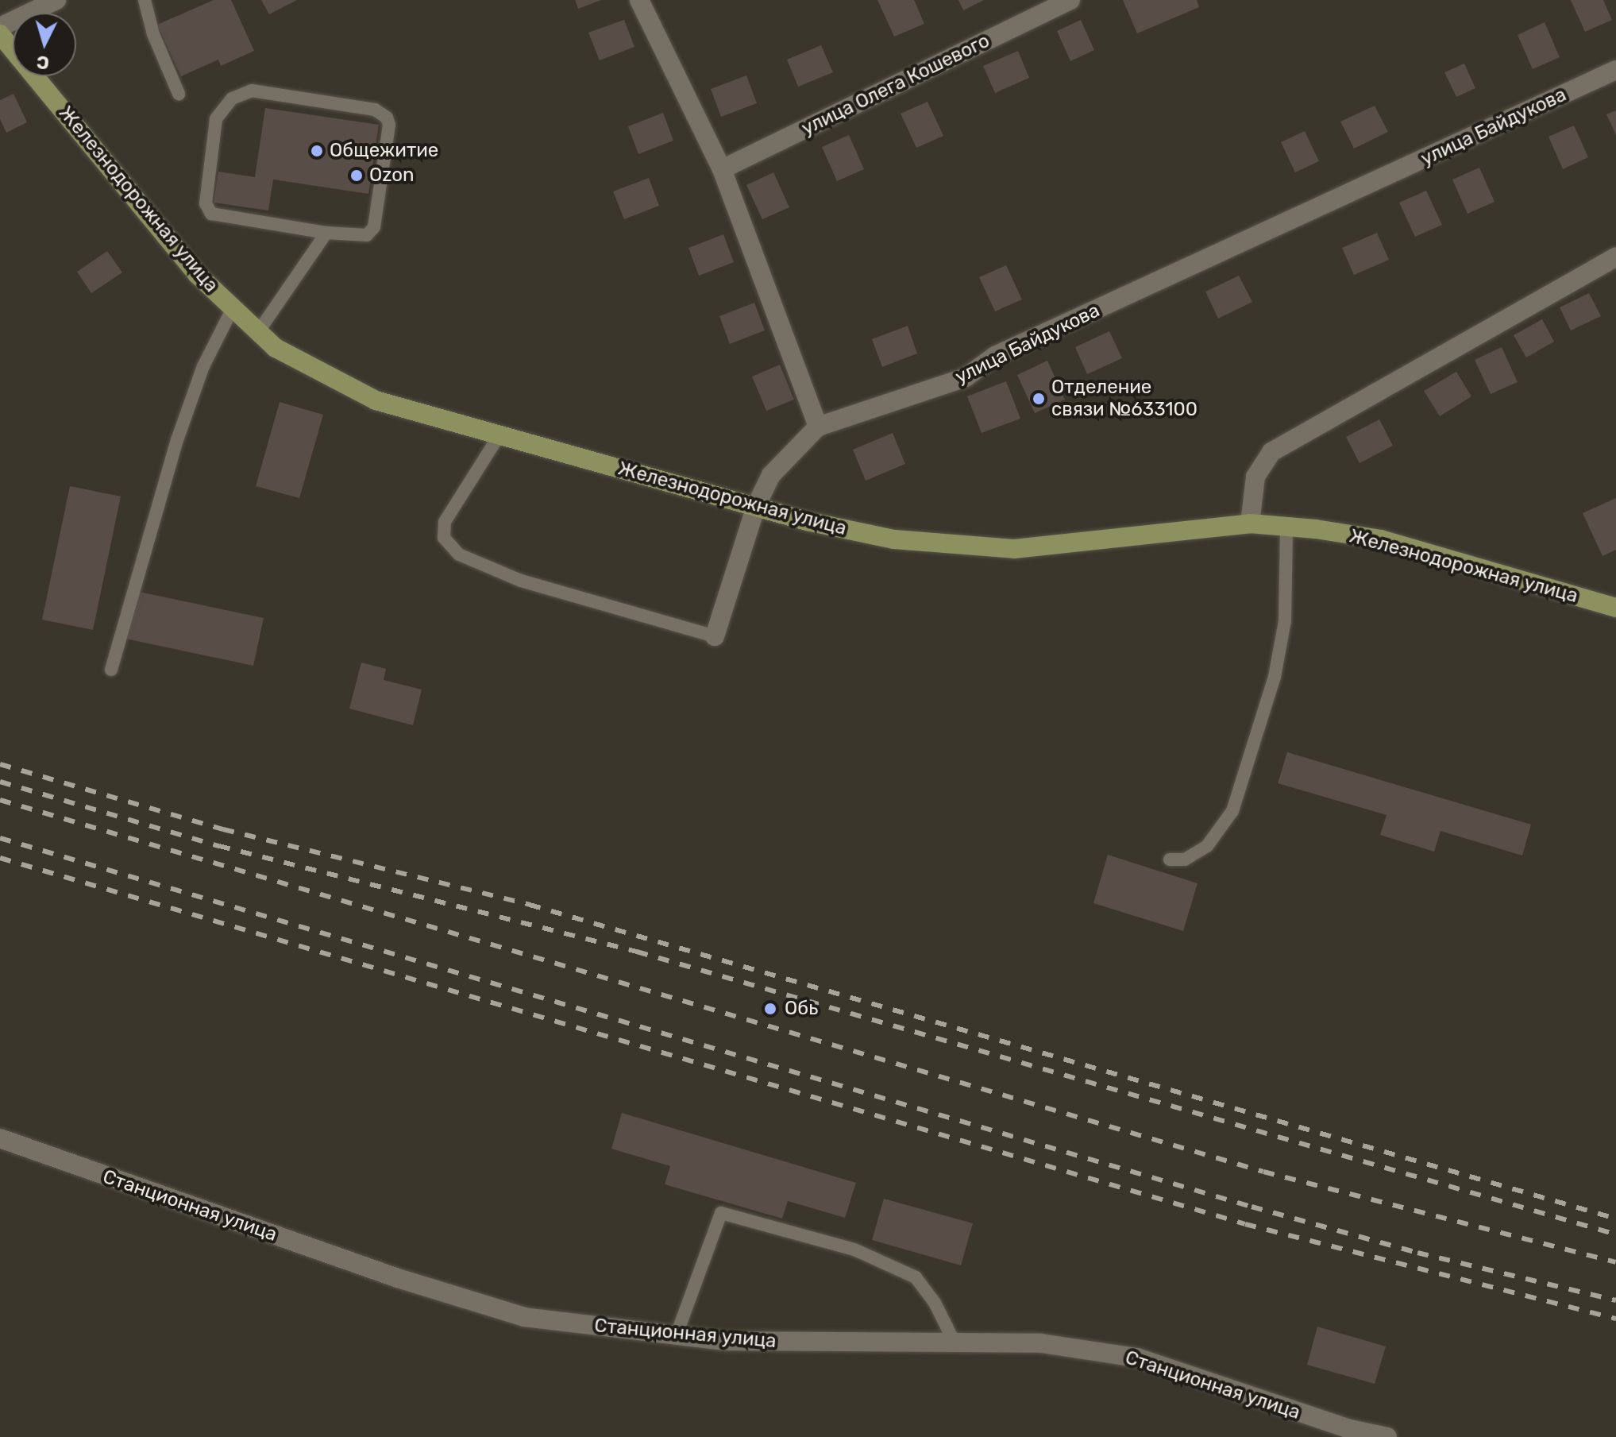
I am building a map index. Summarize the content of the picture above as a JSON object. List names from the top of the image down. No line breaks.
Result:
{"streets":{"main road":["Железнодорожная улица"],"street":["улица Олега Кошевого","улица Байдукова","Станционная улица"]},"places":["Общежитие","Ozon","Отделение связи №633100","Обь"],"north":"bottom"}
